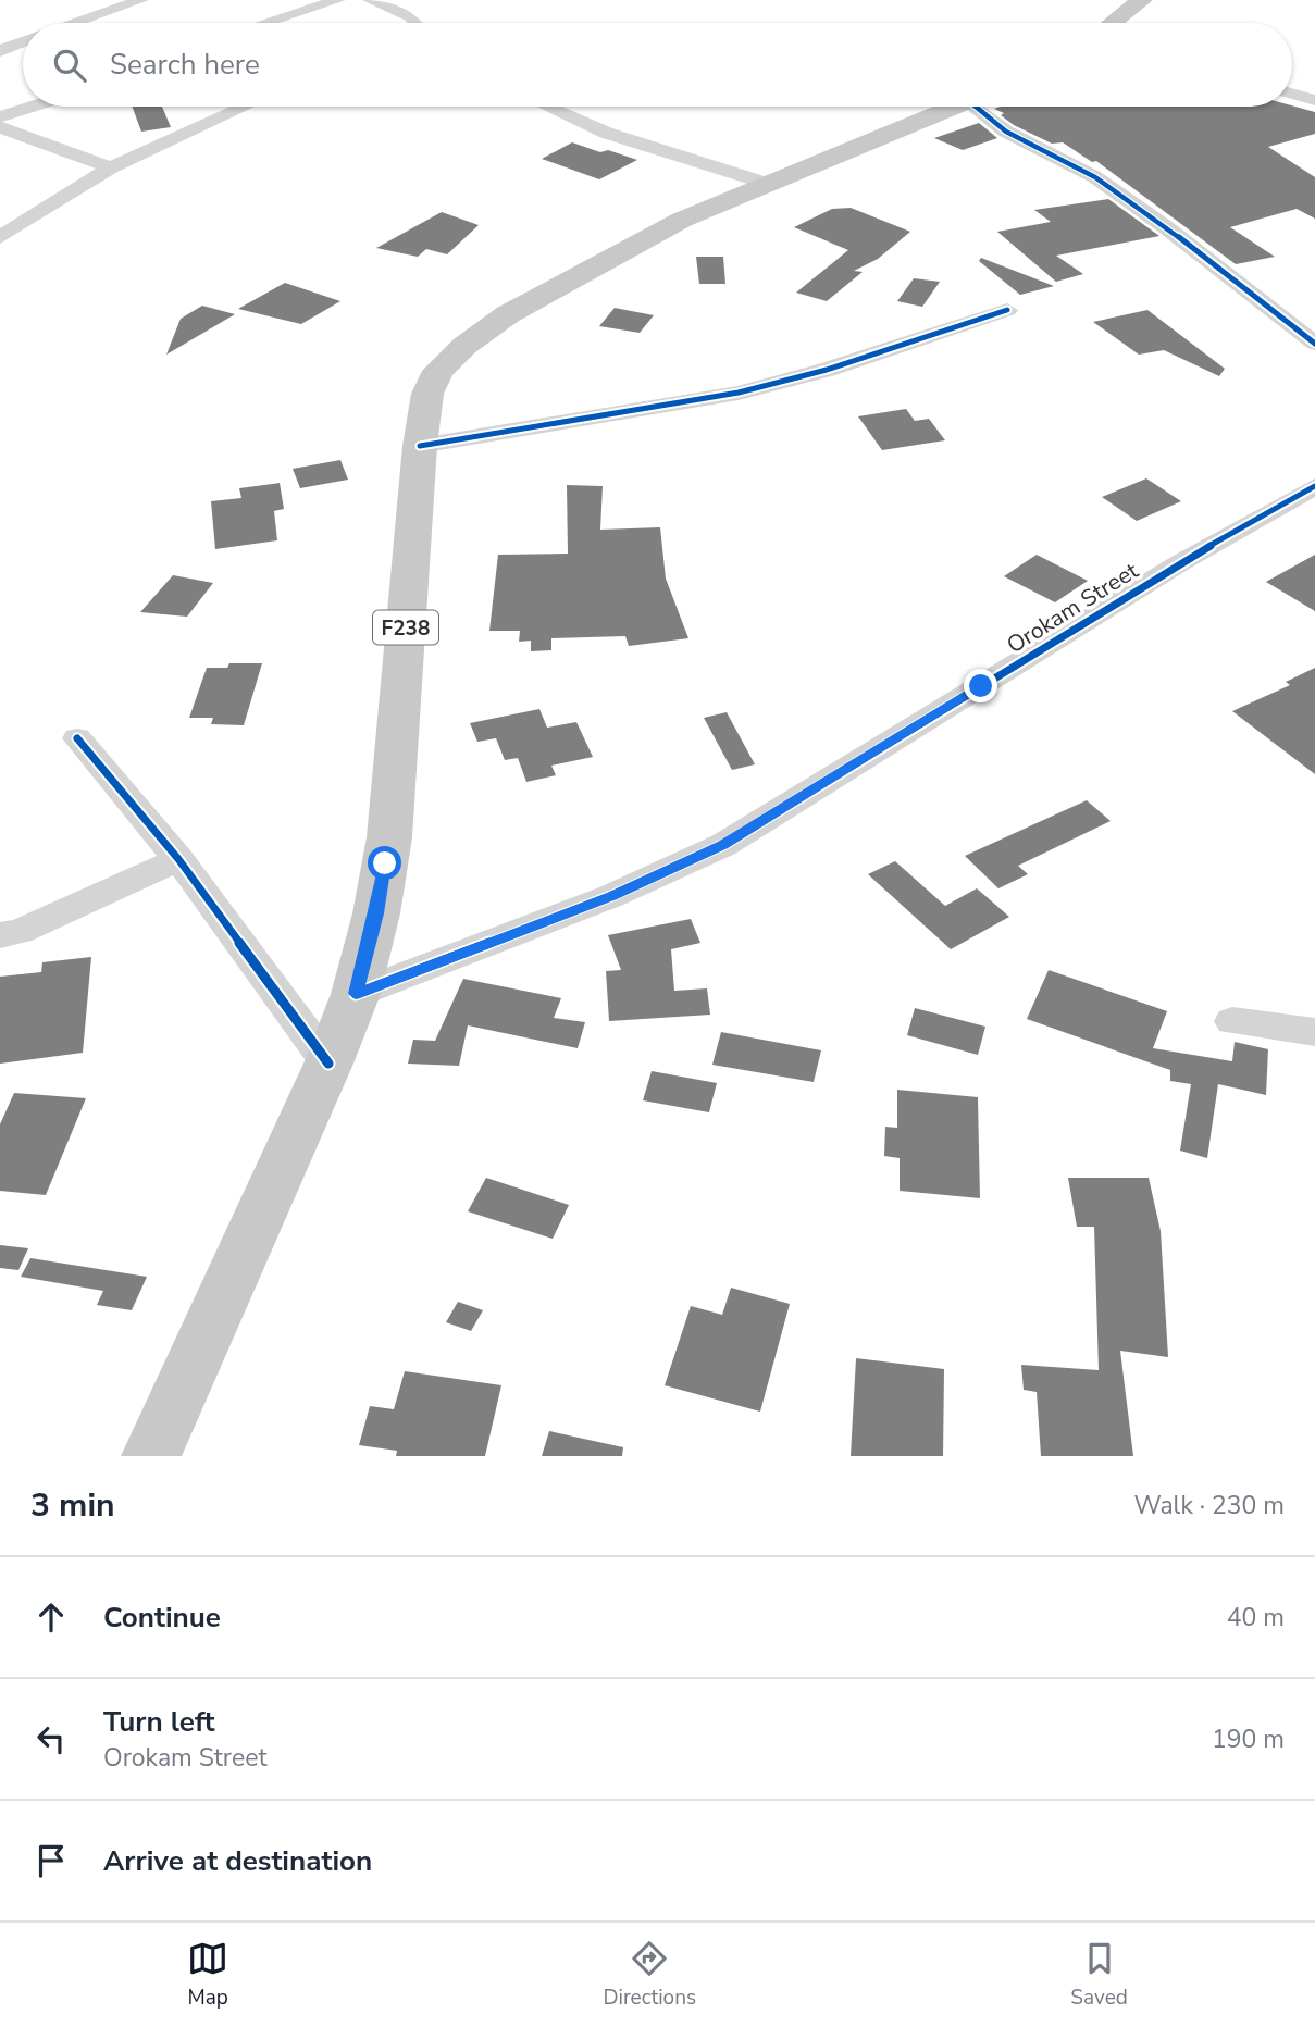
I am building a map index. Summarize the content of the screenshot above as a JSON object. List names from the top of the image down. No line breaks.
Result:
{"streets":{"main road":["F238"],"street":["Orokam Street"]},"crossings":[["Orokam Street","F238"]],"page":{"search":"Search here","heading":["3 min","Walk · 230 m"],"list":[["Continue","40 m"],["Turn left","Orokam Street","190 m"],"Arrive at destination"],"nav":["Map","Directions","Saved"]}}
